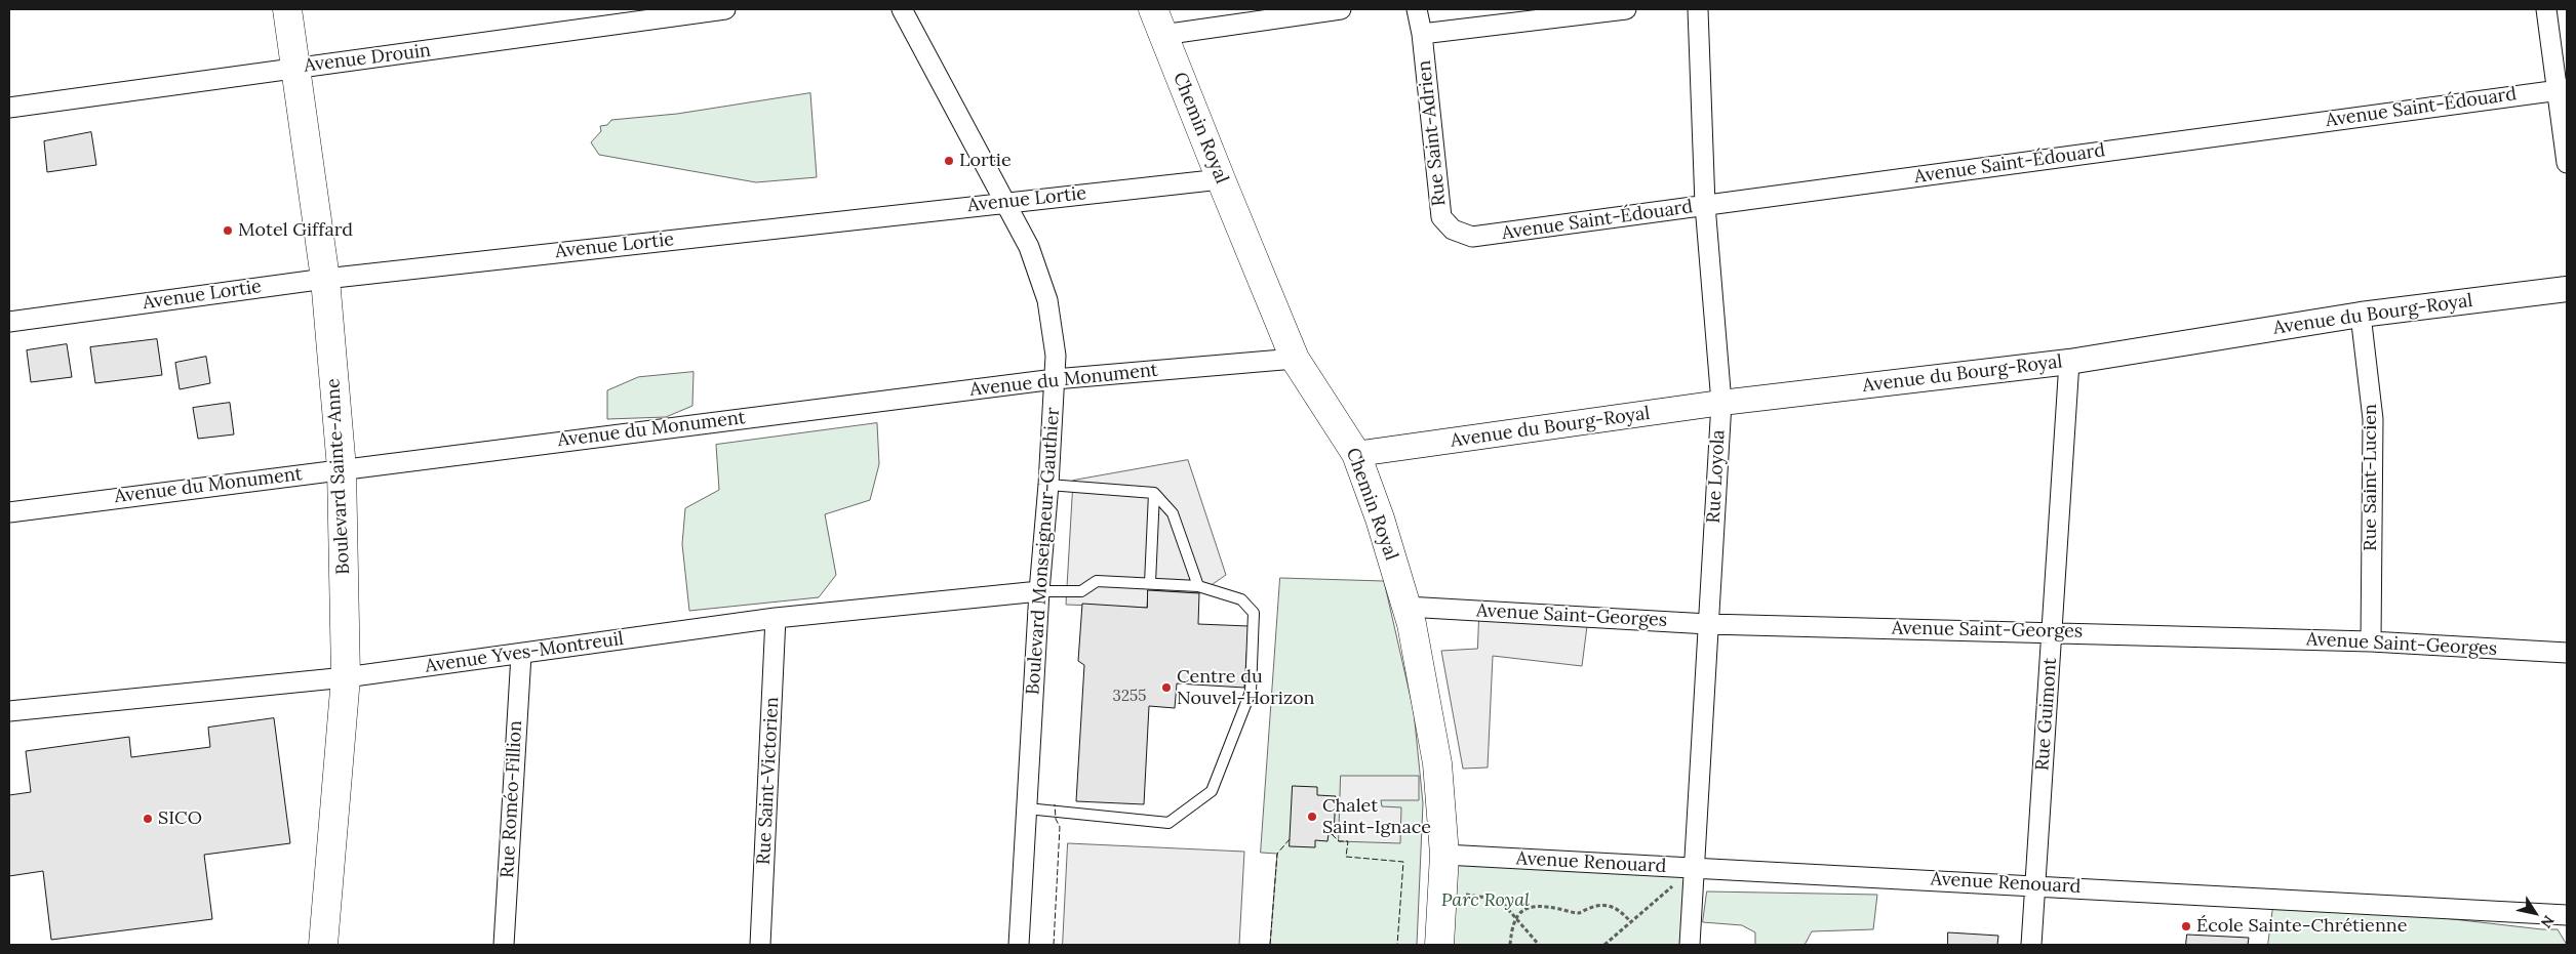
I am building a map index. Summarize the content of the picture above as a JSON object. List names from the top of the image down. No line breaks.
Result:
{"streets":{"main road":["Chemin Royal","Boulevard Sainte-Anne"],"street":["Avenue Drouin","Avenue Saint-Édouard","Rue Saint-Adrien","Avenue Lortie","Avenue du Bourg-Royal","Avenue du Monument","Rue Loyola","Rue Saint-Lucien","Boulevard Monseigneur-Gauthier","Avenue Saint-Georges","Avenue Yves-Montreuil","Rue Guimont","Rue Saint-Victorien","Rue Roméo-Fillion","Avenue Renouard"]},"crossings":[["Avenue Drouin","Boulevard Sainte-Anne"],["Avenue Saint-Édouard","Rue Saint-Adrien"],["Avenue Saint-Édouard","Rue Loyola"],["Chemin Royal","Avenue Lortie"],["Chemin Royal","Avenue du Bourg-Royal"],["Chemin Royal","Avenue du Monument"],["Chemin Royal","Avenue Saint-Georges"],["Chemin Royal","Avenue Renouard"],["Avenue Lortie","Boulevard Sainte-Anne"],["Avenue Lortie","Boulevard Monseigneur-Gauthier"],["Avenue du Bourg-Royal","Rue Loyola"],["Avenue du Bourg-Royal","Rue Saint-Lucien"],["Avenue du Bourg-Royal","Rue Guimont"],["Avenue du Monument","Boulevard Sainte-Anne"],["Avenue du Monument","Boulevard Monseigneur-Gauthier"],["Boulevard Sainte-Anne","Avenue Yves-Montreuil"],["Rue Loyola","Avenue Saint-Georges"],["Rue Loyola","Avenue Renouard"],["Rue Saint-Lucien","Avenue Saint-Georges"],["Boulevard Monseigneur-Gauthier","Avenue Yves-Montreuil"],["Avenue Saint-Georges","Rue Guimont"],["Avenue Yves-Montreuil","Rue Saint-Victorien"],["Avenue Yves-Montreuil","Rue Roméo-Fillion"],["Rue Guimont","Avenue Renouard"]],"parks":["Parc Royal"],"places":["Lortie","Motel Giffard","Centre du Nouvel-Horizon","Chalet Saint-Ignace","SICO","École Sainte-Chrétienne"],"house_numbers":["3255"],"north":"bottom right"}
